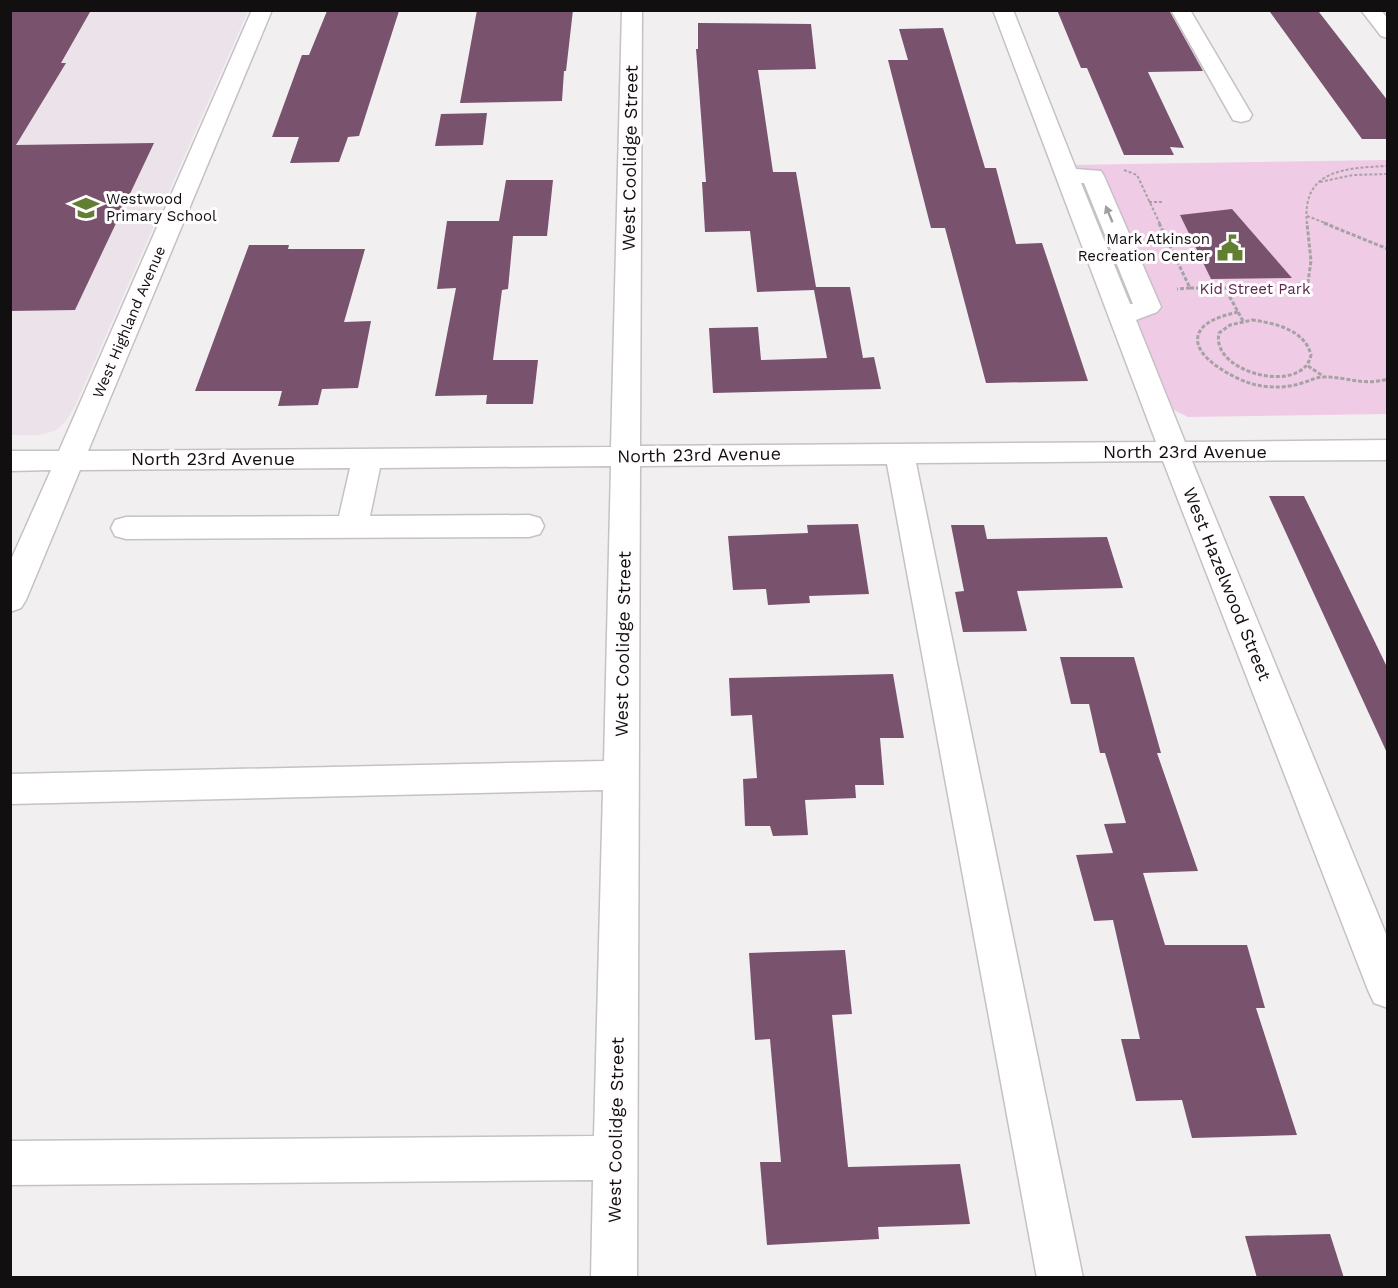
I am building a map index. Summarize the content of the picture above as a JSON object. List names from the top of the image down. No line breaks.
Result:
{"streets":{"street":["West Coolidge Street","West Highland Avenue","North 23rd Avenue","West Hazelwood Street"]},"crossings":[["West Coolidge Street","North 23rd Avenue"],["West Highland Avenue","North 23rd Avenue"],["North 23rd Avenue","West Hazelwood Street"]],"parks":["Kid Street Park"],"places":{"school or university":["Westwood Primary School"],"public building":["Mark Atkinson Recreation Center"]}}
